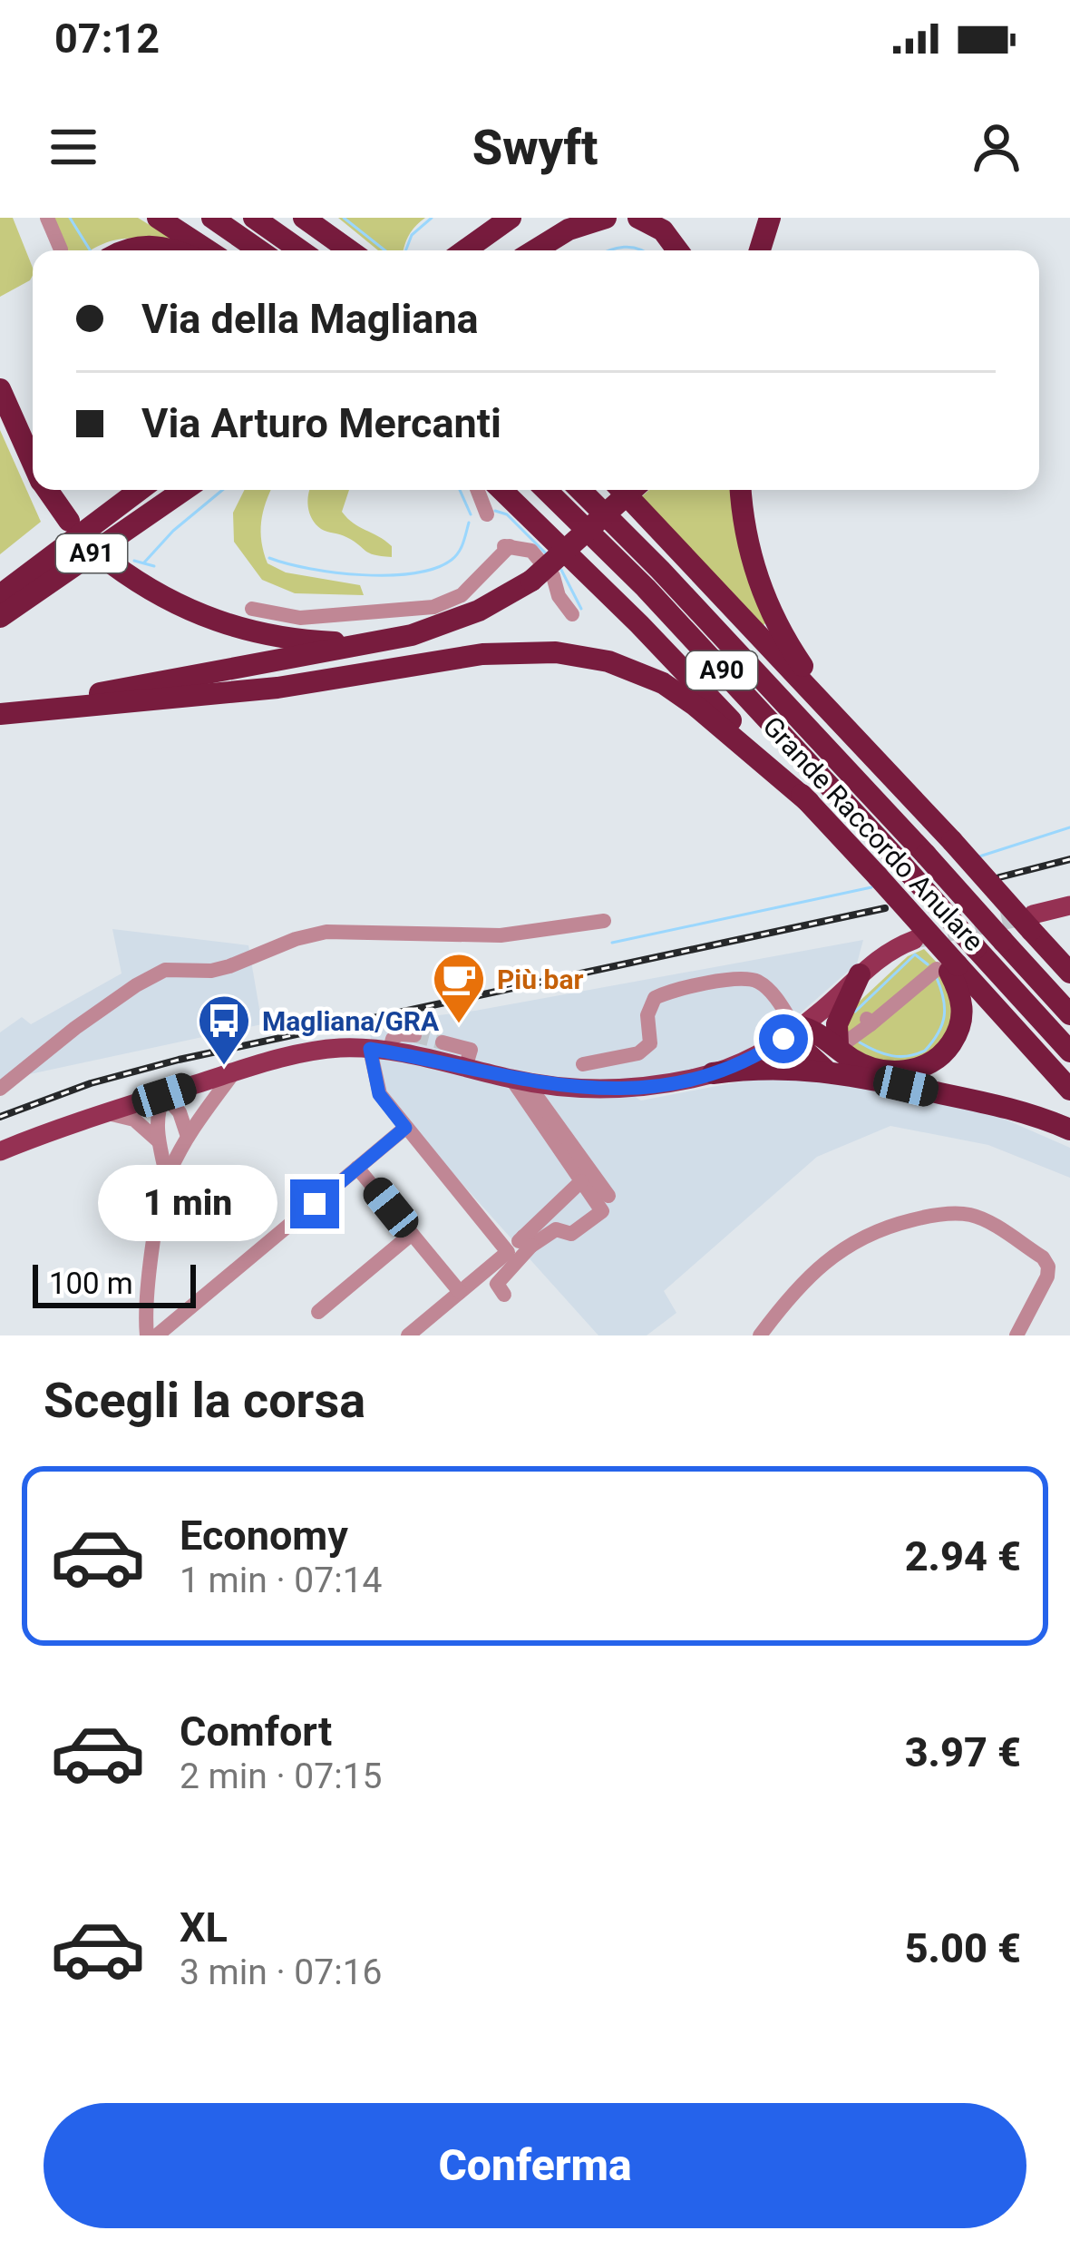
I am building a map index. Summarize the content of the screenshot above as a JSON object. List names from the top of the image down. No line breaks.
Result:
{"streets":{"highway":["A91","A90","Grande Raccordo Anulare"]},"places":{"cafe":["Più bar"],"bus stop":["Magliana/GRA"]},"scale_bar":"100 m","page":{"status":"07:12","header":"Swyft","banner":["Via della Magliana","Via Arturo Mercanti"],"bubble":"1 min","scale":"100 m","heading":"Scegli la corsa","list":[{"name":"Economy","note":"1 min · 07:14","value":"2.94 €"},{"name":"Comfort","note":"2 min · 07:15","value":"3.97 €"},{"name":"XL","note":"3 min · 07:16","value":"5.00 €"}],"buttons":"Conferma"}}
